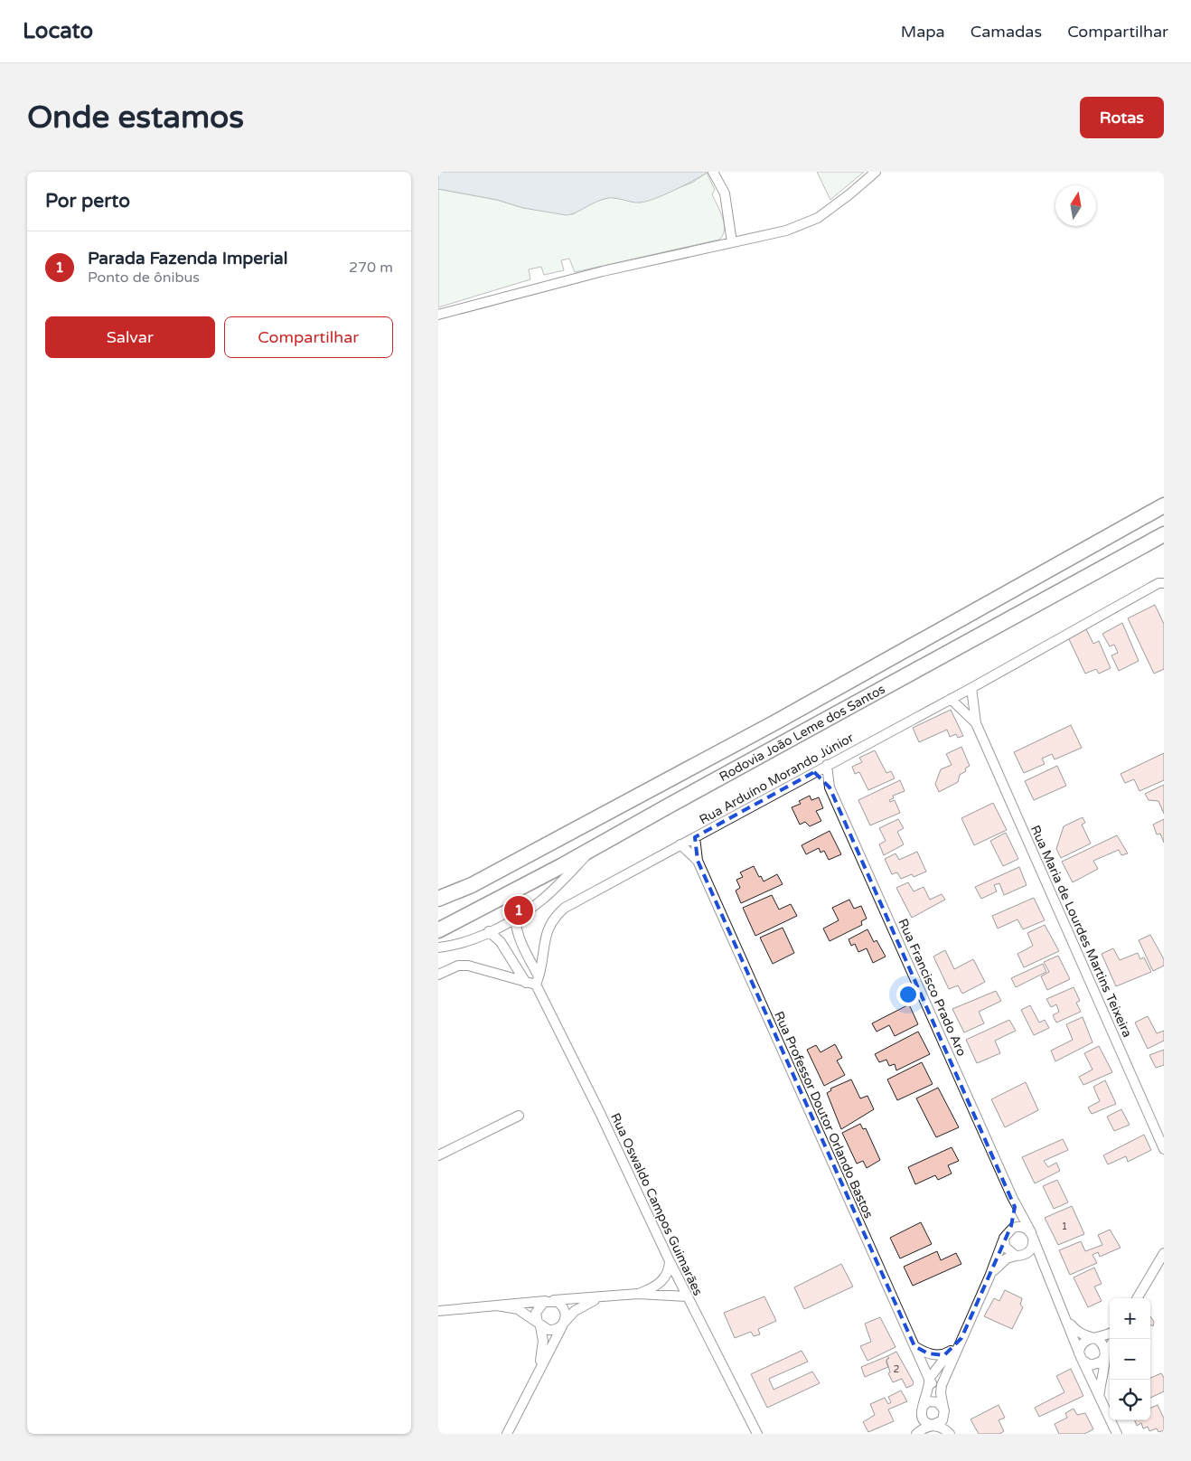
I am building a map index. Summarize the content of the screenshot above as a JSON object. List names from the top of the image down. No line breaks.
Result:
{"streets":{"main road":["Rodovia João Leme dos Santos"],"street":["Rua Arduíno Morando Júnior","Rua Maria de Lourdes Martins Teixeira","Rua Francisco Prado Aro","Rua Professor Doutor Orlando Bastos","Rua Oswaldo Campos Guimarães"]},"crossings":[["Rua Arduíno Morando Júnior","Rua Maria de Lourdes Martins Teixeira"],["Rua Arduíno Morando Júnior","Rua Francisco Prado Aro"],["Rua Arduíno Morando Júnior","Rua Professor Doutor Orlando Bastos"],["Rua Arduíno Morando Júnior","Rua Oswaldo Campos Guimarães"]],"house_numbers":["1","2"],"north":"top","page":{"header":"Locato","nav":["Mapa","Camadas","Compartilhar"],"buttons":["Rotas",["Salvar","Compartilhar"]],"title":"Onde estamos","heading":"Por perto","list":[{"mark":"1","name":"Parada Fazenda Imperial","note":"Ponto de ônibus","value":"270 m"}],"pins":"1","map_buttons":["+","−"]}}
